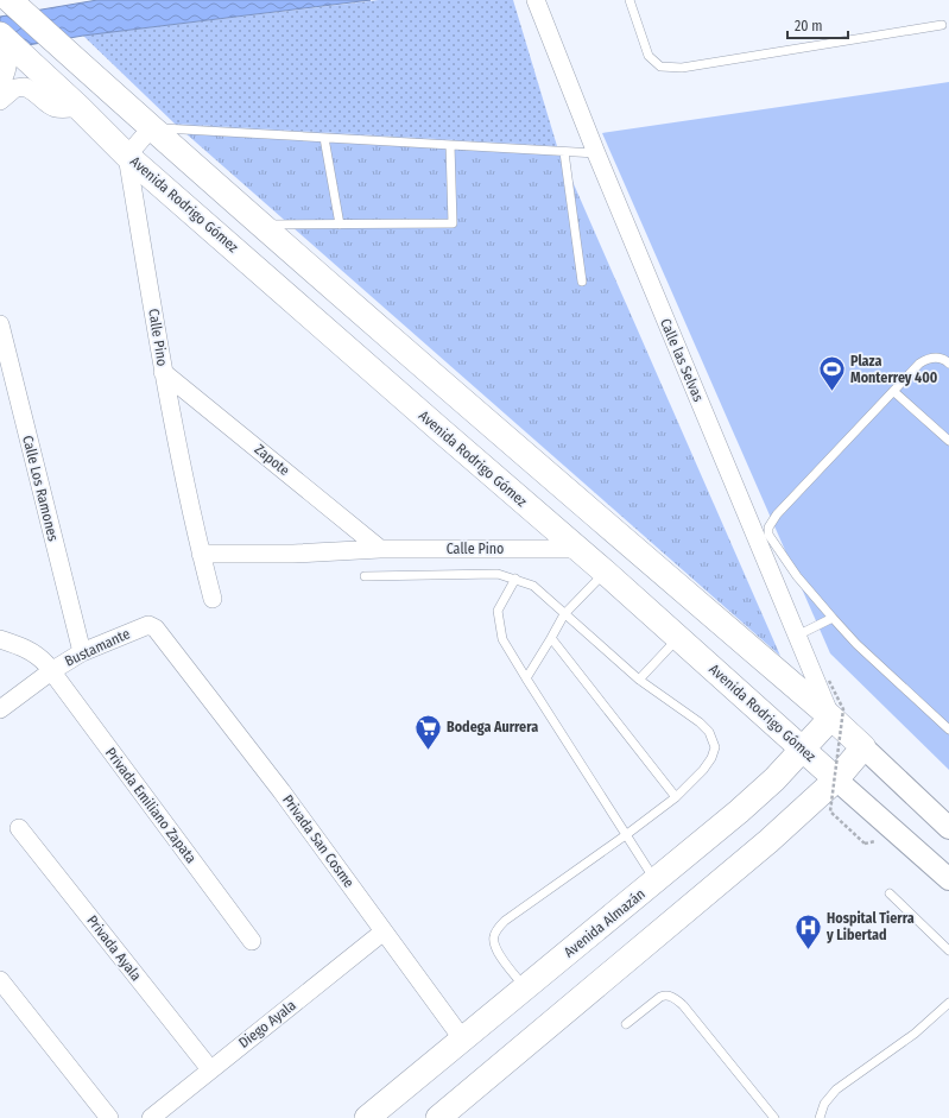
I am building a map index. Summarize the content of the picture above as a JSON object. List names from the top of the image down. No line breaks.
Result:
{"streets":{"main road":["Avenida Rodrigo Gómez","Avenida Almazán"],"street":["Calle Pino","Calle las Selvas","Zapote","Calle Los Ramones","Bustamante","Privada Emiliano Zapata","Privada San Cosme","Privada Ayala","Diego Ayala"]},"crossings":[["Avenida Rodrigo Gómez","Calle Pino"],["Avenida Rodrigo Gómez","Avenida Almazán"],["Calle Pino","Zapote"],["Calle las Selvas","Avenida Almazán"],["Calle Los Ramones","Bustamante"],["Bustamante","Privada Emiliano Zapata"],["Bustamante","Privada San Cosme"],["Privada San Cosme","Avenida Almazán"],["Privada San Cosme","Diego Ayala"],["Privada Ayala","Diego Ayala"]],"places":{"sports":["Plaza Monterrey 400"],"supermarket":["Bodega Aurrera"],"hospital":["Hospital Tierra y Libertad"]},"scale_bar":"20 m"}
